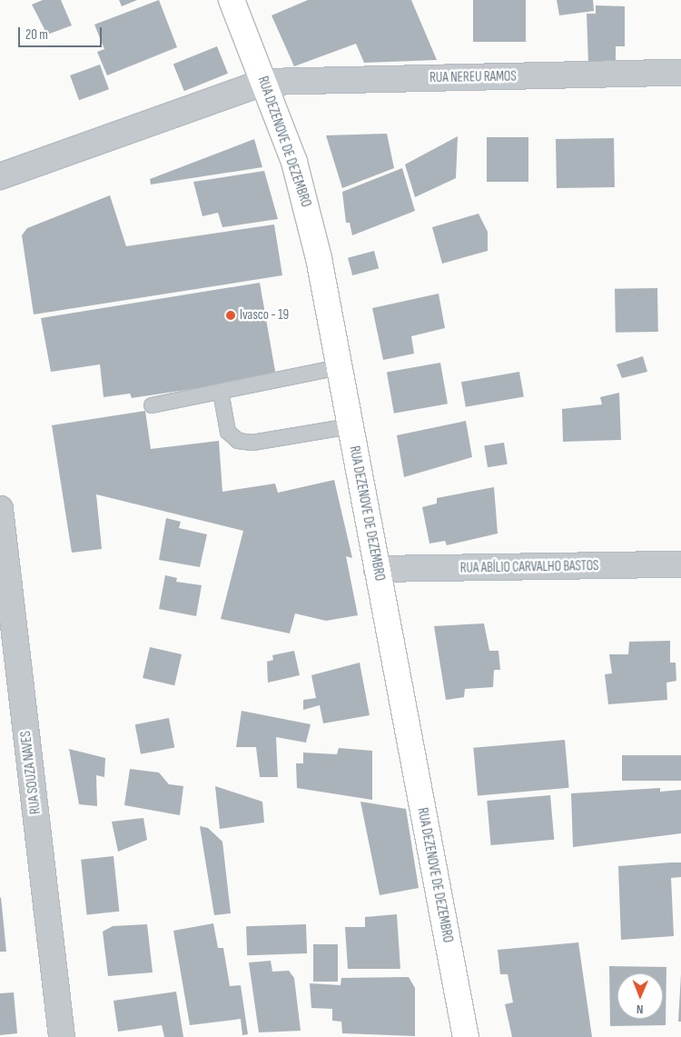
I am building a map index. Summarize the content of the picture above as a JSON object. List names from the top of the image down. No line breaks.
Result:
{"streets":{"main road":["RUA DEZENOVE DE DEZEMBRO"],"street":["RUA NEREU RAMOS","RUA ABÍLIO CARVALHO BASTOS","RUA SOUZA NAVES"]},"crossings":[["RUA NEREU RAMOS","RUA DEZENOVE DE DEZEMBRO"],["RUA DEZENOVE DE DEZEMBRO","RUA ABÍLIO CARVALHO BASTOS"]],"places":["Ivasco - 19"],"scale_bar":"20 m","north":"bottom"}
